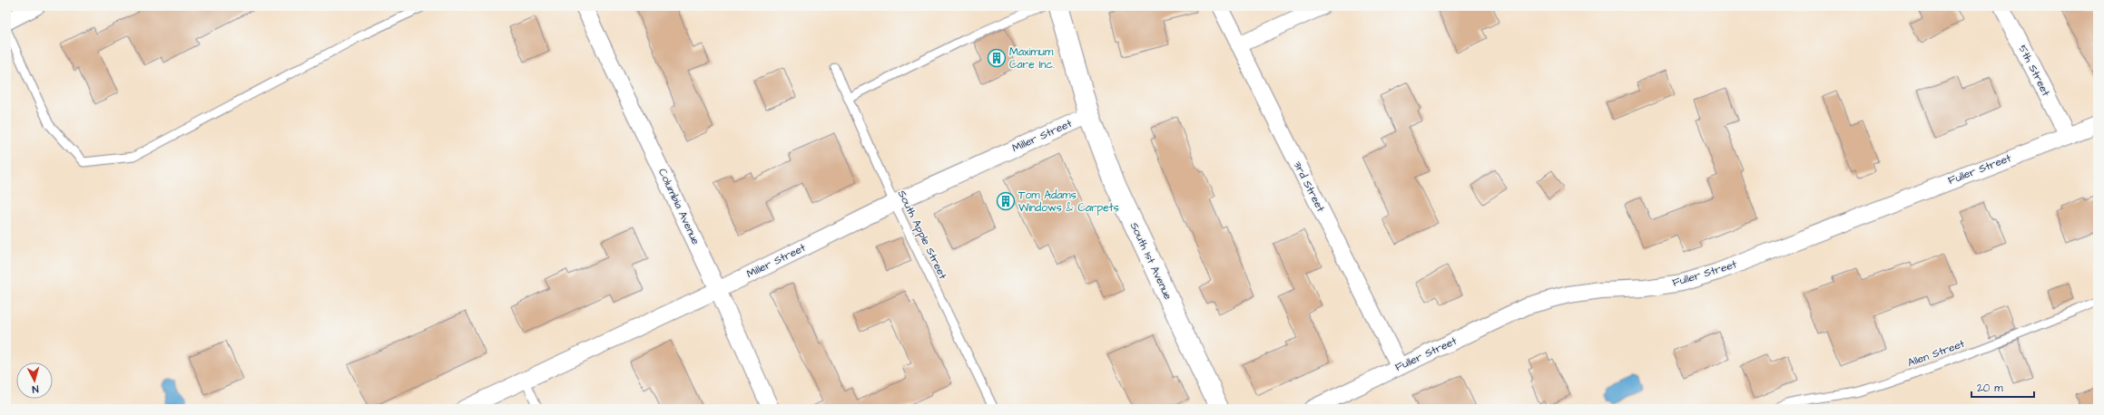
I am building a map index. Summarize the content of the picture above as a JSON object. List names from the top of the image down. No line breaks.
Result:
{"streets":{"main road":["South 1st Avenue"],"street":["5th Street","Miller Street","Fuller Street","3rd Street","Columbia Avenue"],"lane":["South Apple Street","Allen Street"]},"crossings":[["5th Street","Fuller Street"],["Miller Street","Columbia Avenue"],["Miller Street","South Apple Street"],["Miller Street","South 1st Avenue"],["Fuller Street","3rd Street"]],"places":{"building":["Maximum Care Inc.","Tom Adams Windows & Carpets"]},"scale_bar":"20 m","north":"bottom"}
